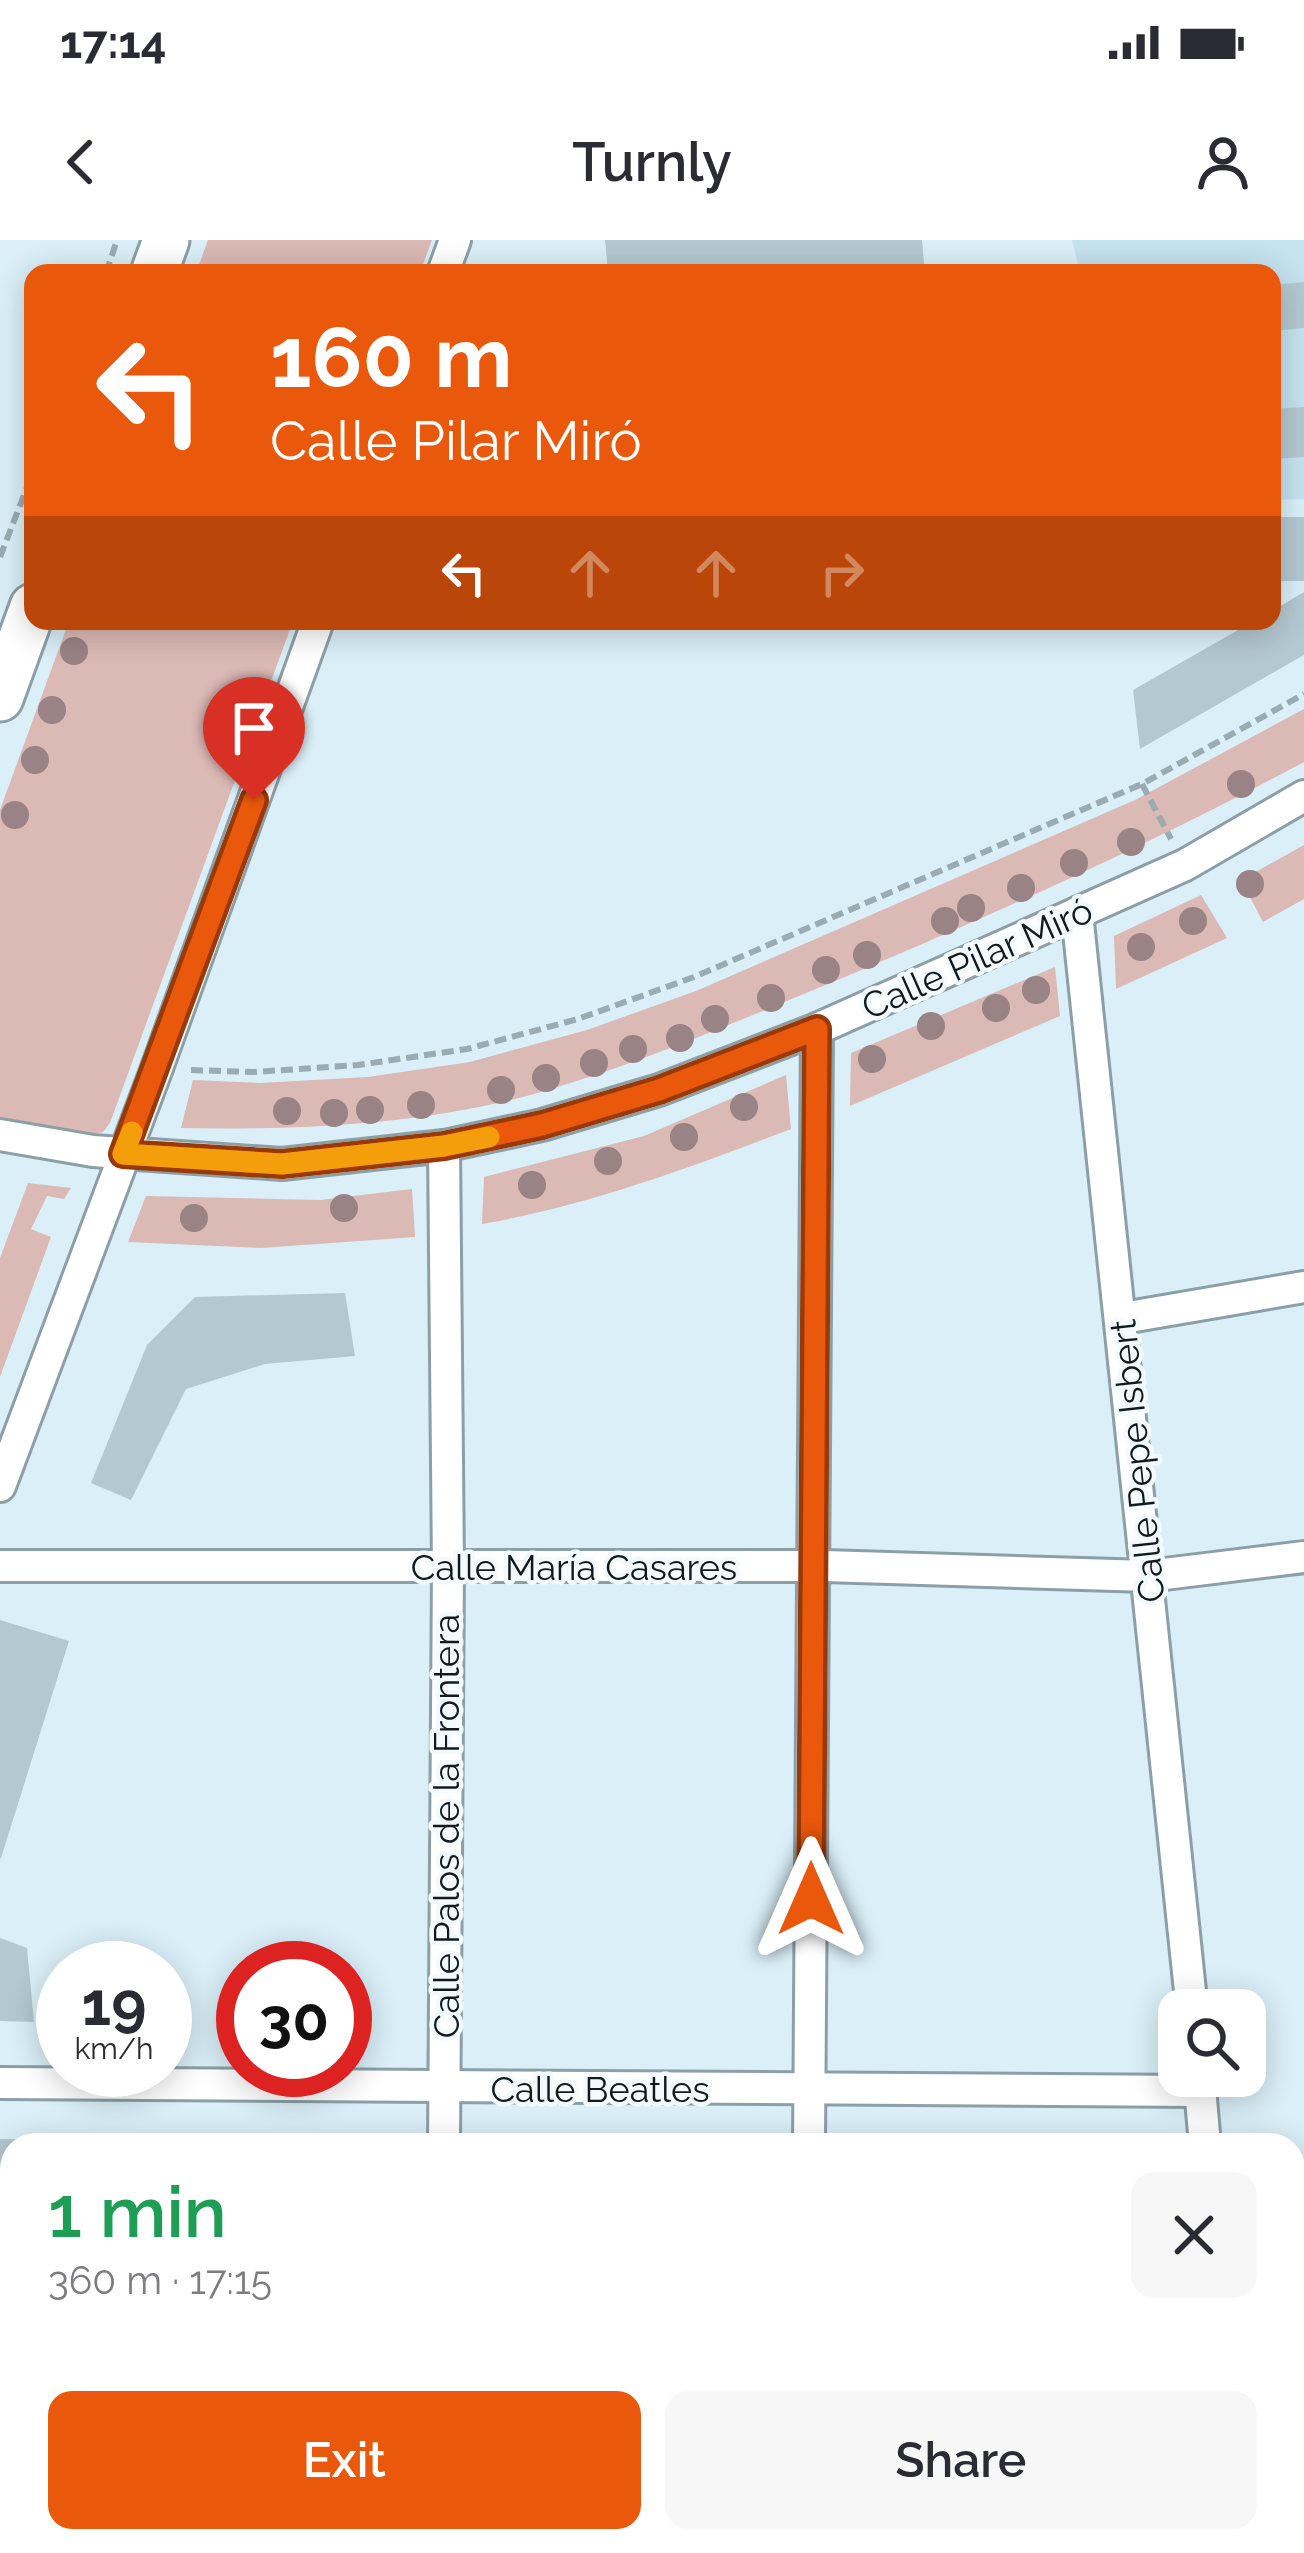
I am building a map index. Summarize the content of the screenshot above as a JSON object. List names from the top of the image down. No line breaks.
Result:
{"streets":{"street":["Calle Pilar Miró","Calle Pepe Isbert","Calle María Casares","Calle Palos de la Frontera","Calle Beatles"]},"crossings":[["Calle Pilar Miró","Calle Pepe Isbert"],["Calle Pilar Miró","Calle Palos de la Frontera"],["Calle Pepe Isbert","Calle María Casares"],["Calle María Casares","Calle Palos de la Frontera"],["Calle Palos de la Frontera","Calle Beatles"]],"page":{"status":"17:14","header":"Turnly","turn":["160 m","Calle Pilar Miró"],"speed":"19 km/h","limit":"30","heading":["1 min","360 m · 17:15"],"buttons":["Exit","Share"]}}
